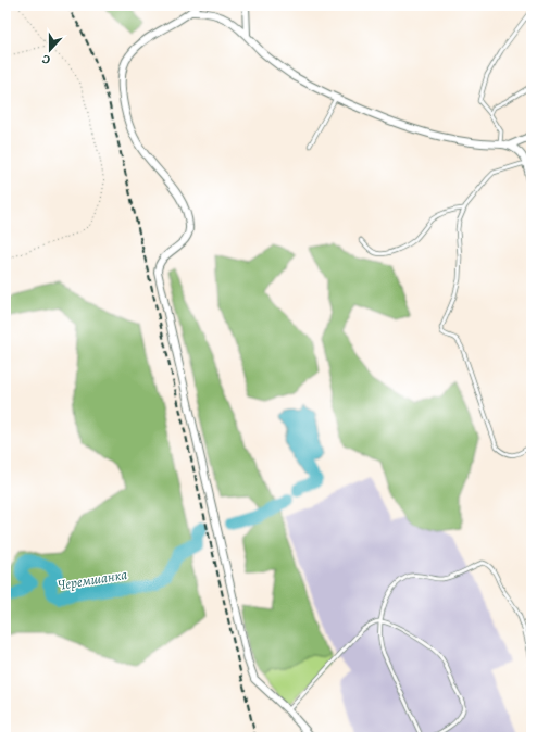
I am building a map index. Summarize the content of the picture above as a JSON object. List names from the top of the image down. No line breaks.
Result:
{"water":["Черемшанка"],"north":"bottom"}
